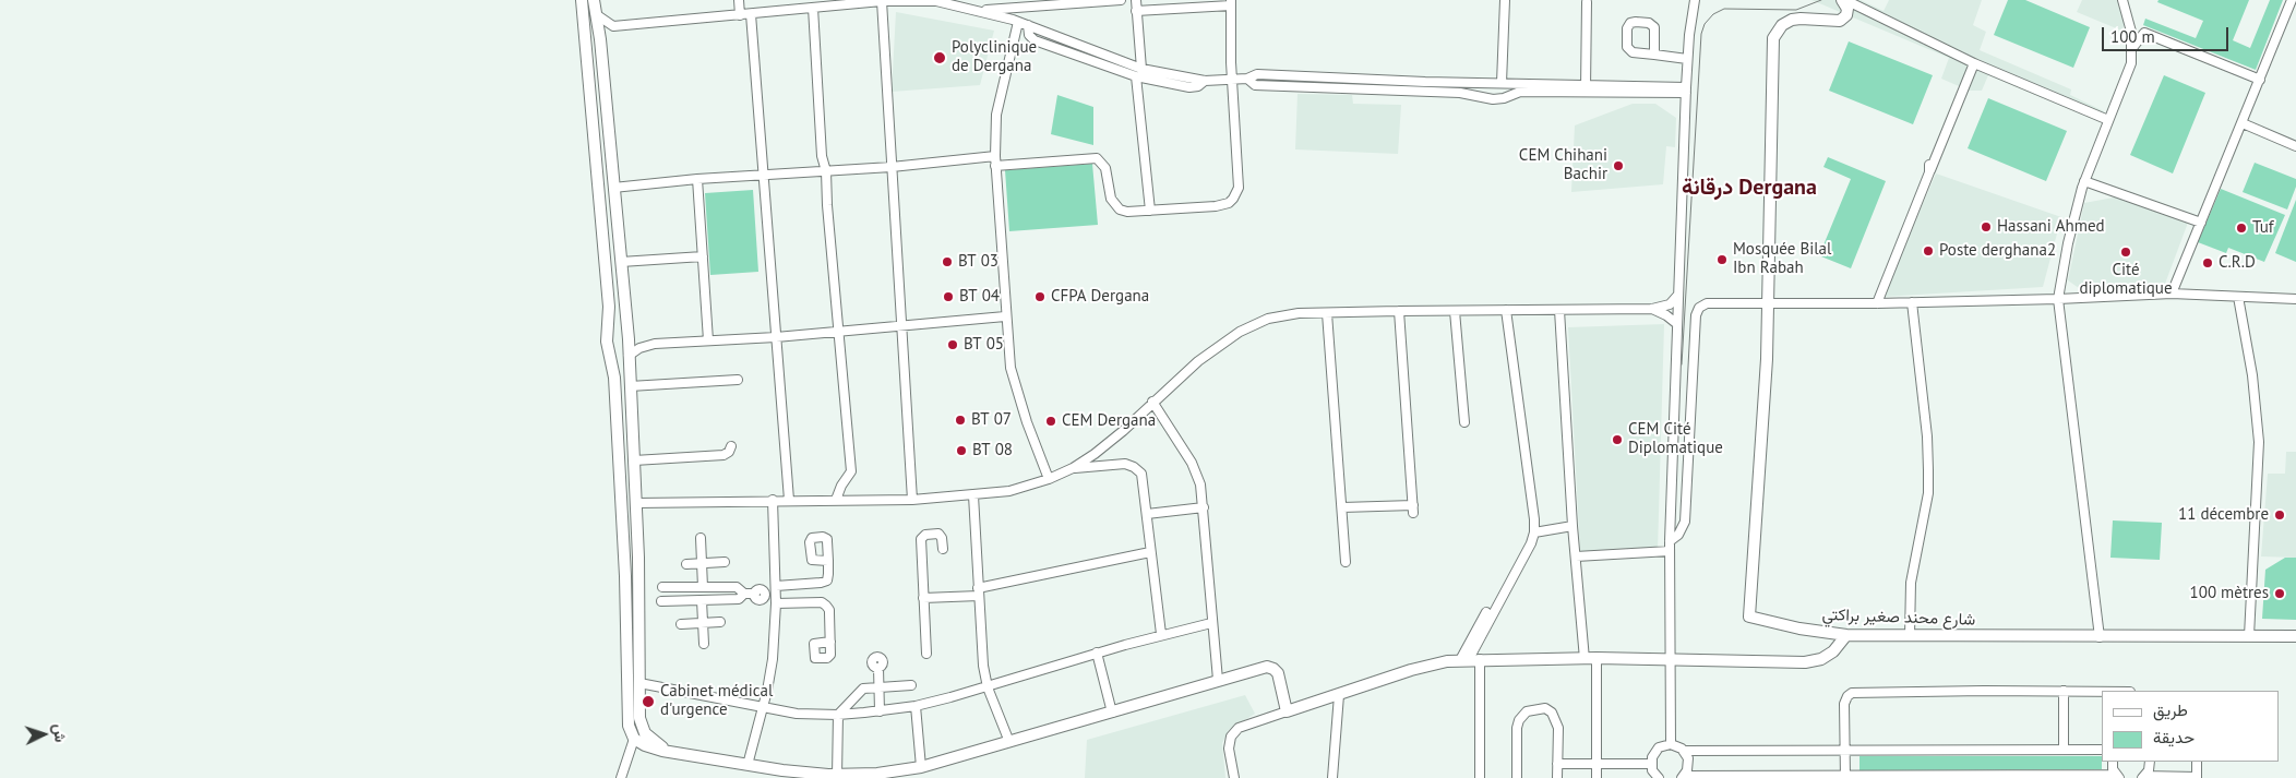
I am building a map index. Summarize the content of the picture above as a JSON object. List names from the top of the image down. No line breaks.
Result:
{"streets":{"street":["شارع محند صغير براكتي"]},"districts":["درقانة Dergana"],"places":["Polyclinique de Dergana","CEM Chihani Bachir","Hassani Ahmed","Tuf","Poste derghana2","Cité diplomatique","Mosquée Bilal Ibn Rabah","BT 03","C.R.D","BT 04","CFPA Dergana","BT 05","BT 07","CEM Dergana","CEM Cité Diplomatique","BT 08","11 décembre","100 mètres","Cabinet médical d'urgence"],"legend":["طريق","حديقة"],"scale_bar":"100 m","north":"right"}
